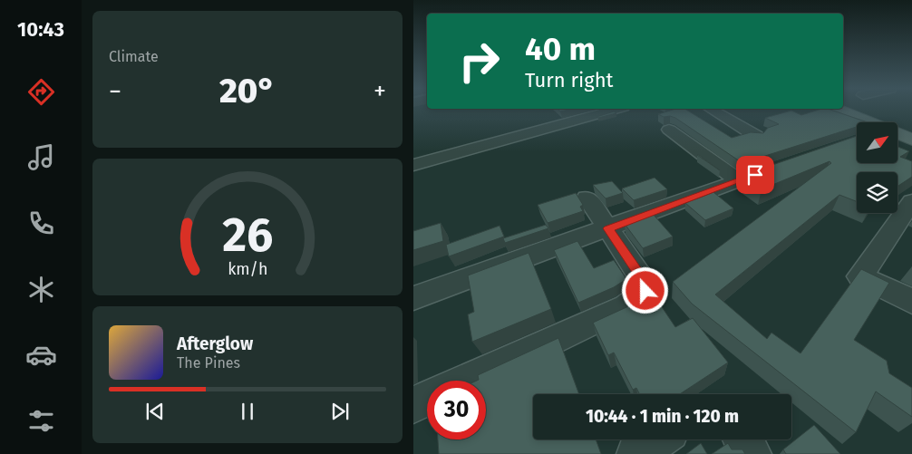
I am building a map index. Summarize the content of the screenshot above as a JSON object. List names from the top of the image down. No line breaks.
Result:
{"north":"top right","page":{"tabs":"10:43","tile":"Climate","turn":["40 m","Turn right"],"heat":["−","20°","+"],"song":["Afterglow","The Pines"],"limit":"30","trip":"10:44 · 1 min · 120 m","gauge":["26","km/h"]}}
